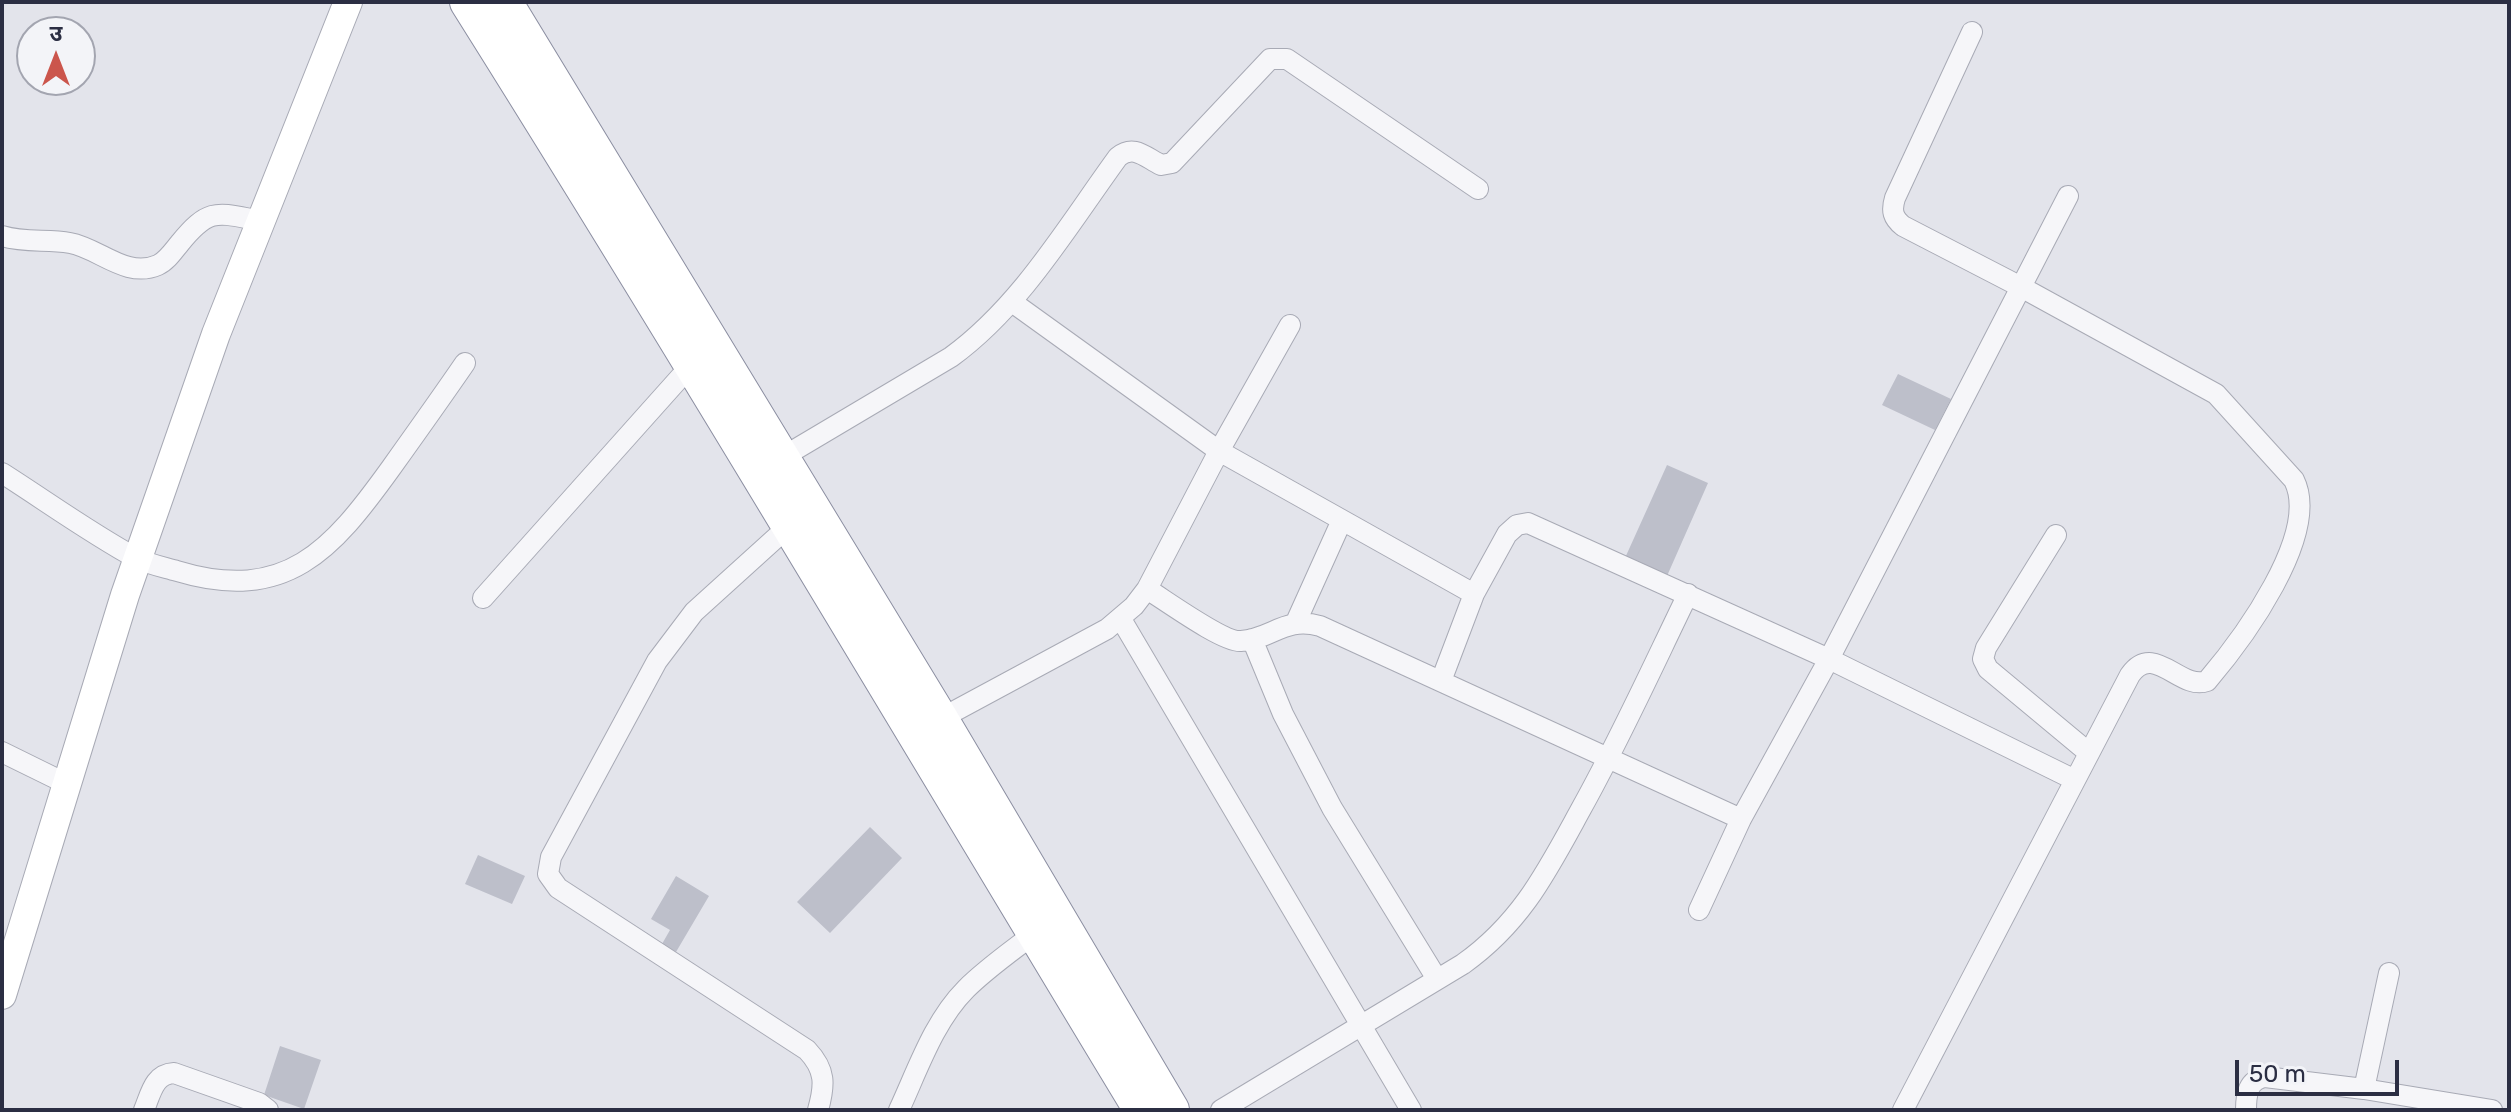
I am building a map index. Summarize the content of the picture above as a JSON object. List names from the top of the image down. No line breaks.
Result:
{"scale_bar":"50 m","north":"top"}
